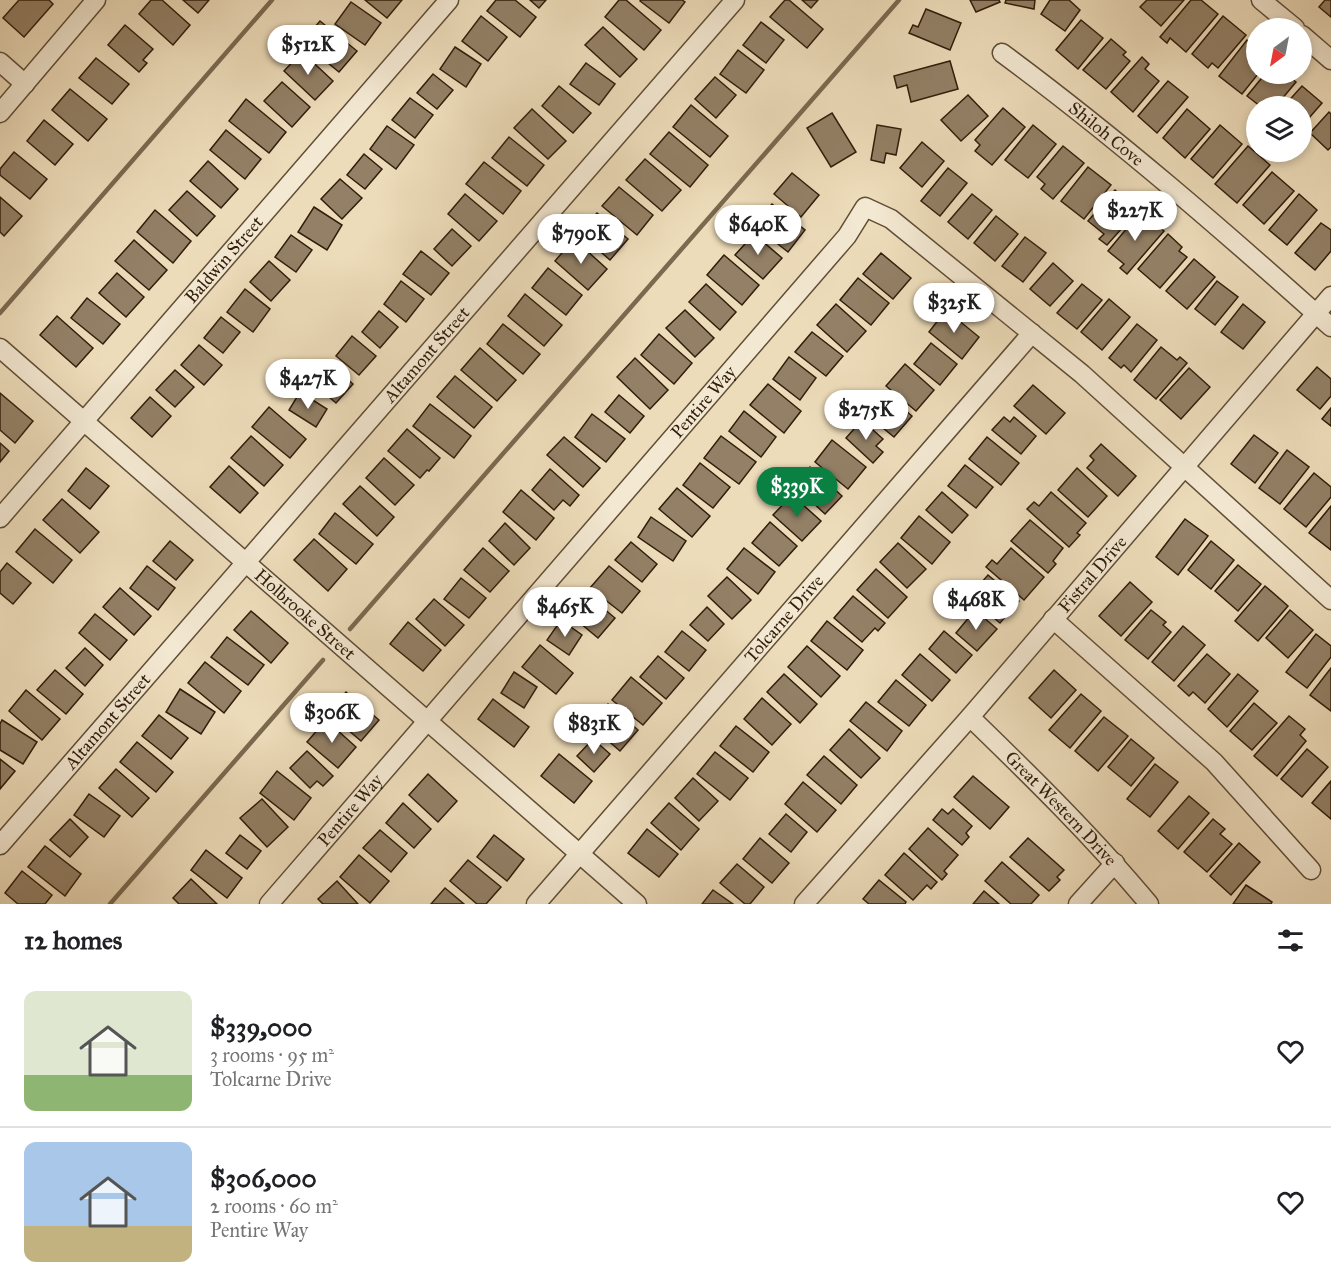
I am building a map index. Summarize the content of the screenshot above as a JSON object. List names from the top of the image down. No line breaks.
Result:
{"streets":{"street":["Shiloh Cove","Baldwin Street","Altamont Street","Pentire Way","Fistral Drive","Holbrooke Street","Tolcarne Drive","Great Western Drive"]},"crossings":[["Shiloh Cove","Fistral Drive"],["Baldwin Street","Holbrooke Street"],["Altamont Street","Holbrooke Street"],["Pentire Way","Fistral Drive"],["Pentire Way","Holbrooke Street"],["Pentire Way","Tolcarne Drive"],["Fistral Drive","Great Western Drive"],["Holbrooke Street","Tolcarne Drive"]],"north":"bottom left","page":{"price":["$512K","$227K","$640K","$790K","$325K","$427K","$275K","$339K","$468K","$465K","$306K","$831K"],"heading":"12 homes","list":[{"name":"$339,000","note":"3 rooms · 95 m² · Tolcarne Drive"},{"name":"$306,000","note":"2 rooms · 60 m² · Pentire Way"}]}}
